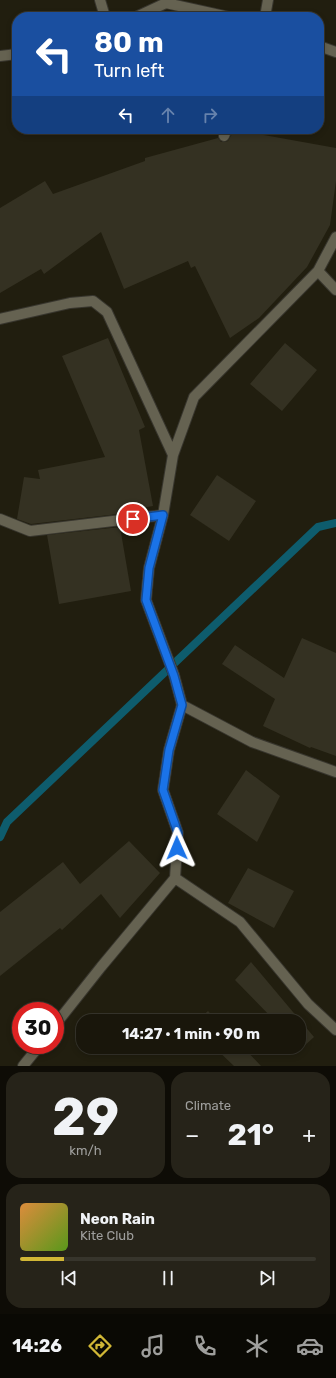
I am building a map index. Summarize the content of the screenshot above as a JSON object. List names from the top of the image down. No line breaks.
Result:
{"page":{"turn":["80 m","Turn left"],"limit":"30","trip":"14:27 · 1 min · 90 m","tile":[["29","km/h"],"Climate"],"heat":["−","21°","+"],"song":["Neon Rain","Kite Club"],"tabs":"14:26"}}
